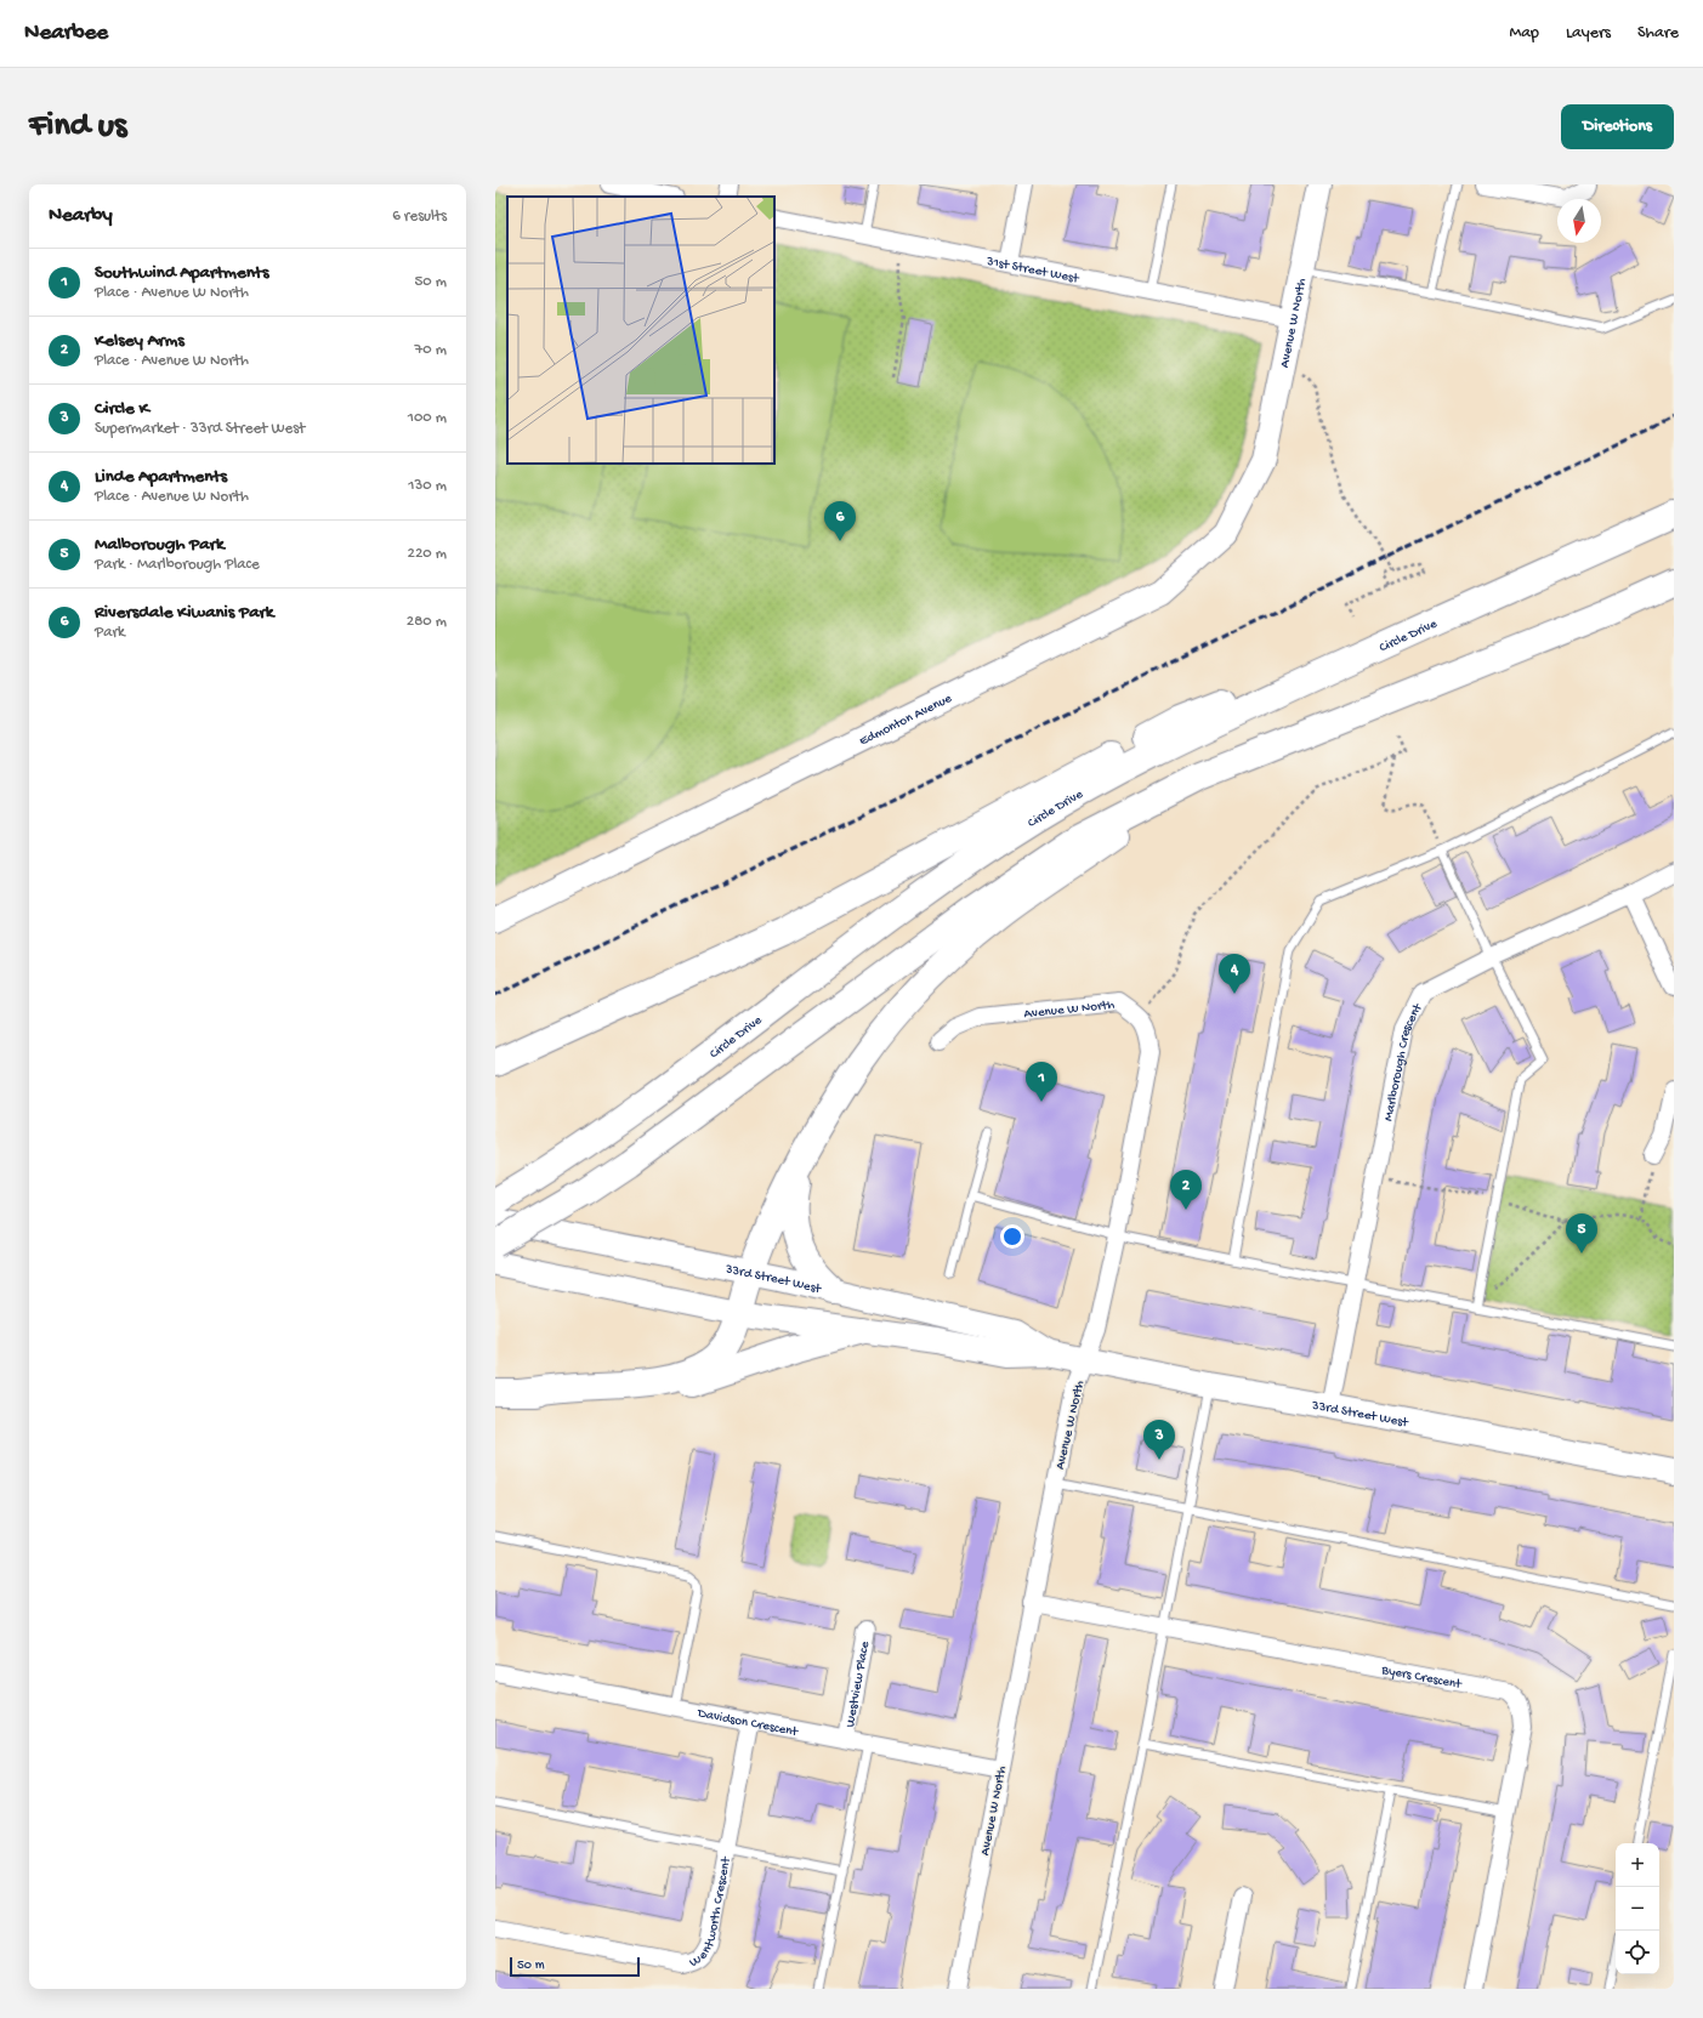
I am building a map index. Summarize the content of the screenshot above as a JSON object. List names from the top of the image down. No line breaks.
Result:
{"streets":{"highway":["Circle Drive"],"main road":["Avenue W North","Edmonton Avenue","33rd Street West"],"street":["31st Street West","Marlborough Crescent","Byers Crescent","Westview Place","Davidson Crescent","Wentworth Crescent"]},"crossings":[["31st Street West","Avenue W North"],["Avenue W North","Edmonton Avenue"],["Avenue W North","33rd Street West"],["Avenue W North","Byers Crescent"],["Avenue W North","Davidson Crescent"],["Marlborough Crescent","33rd Street West"],["Westview Place","Davidson Crescent"],["Davidson Crescent","Wentworth Crescent"]],"scale_bar":"50 m","north":"bottom","page":{"header":"Nearbee","nav":["Map","Layers","Share"],"buttons":"Directions","title":"Find us","heading":["Nearby","6 results"],"list":[{"mark":"1","name":"Southwind Apartments","note":"Place · Avenue W North","value":"50 m"},{"mark":"2","name":"Kelsey Arms","note":"Place · Avenue W North","value":"70 m"},{"mark":"3","name":"Circle K","note":"Supermarket · 33rd Street West","value":"100 m"},{"mark":"4","name":"Linde Apartments","note":"Place · Avenue W North","value":"130 m"},{"mark":"5","name":"Malborough Park","note":"Park · Marlborough Place","value":"220 m"},{"mark":"6","name":"Riversdale Kiwanis Park","note":"Park","value":"280 m"}],"pins":["6","4","1","2","5","3"],"map_buttons":["+","−"],"scale":"50 m"}}
